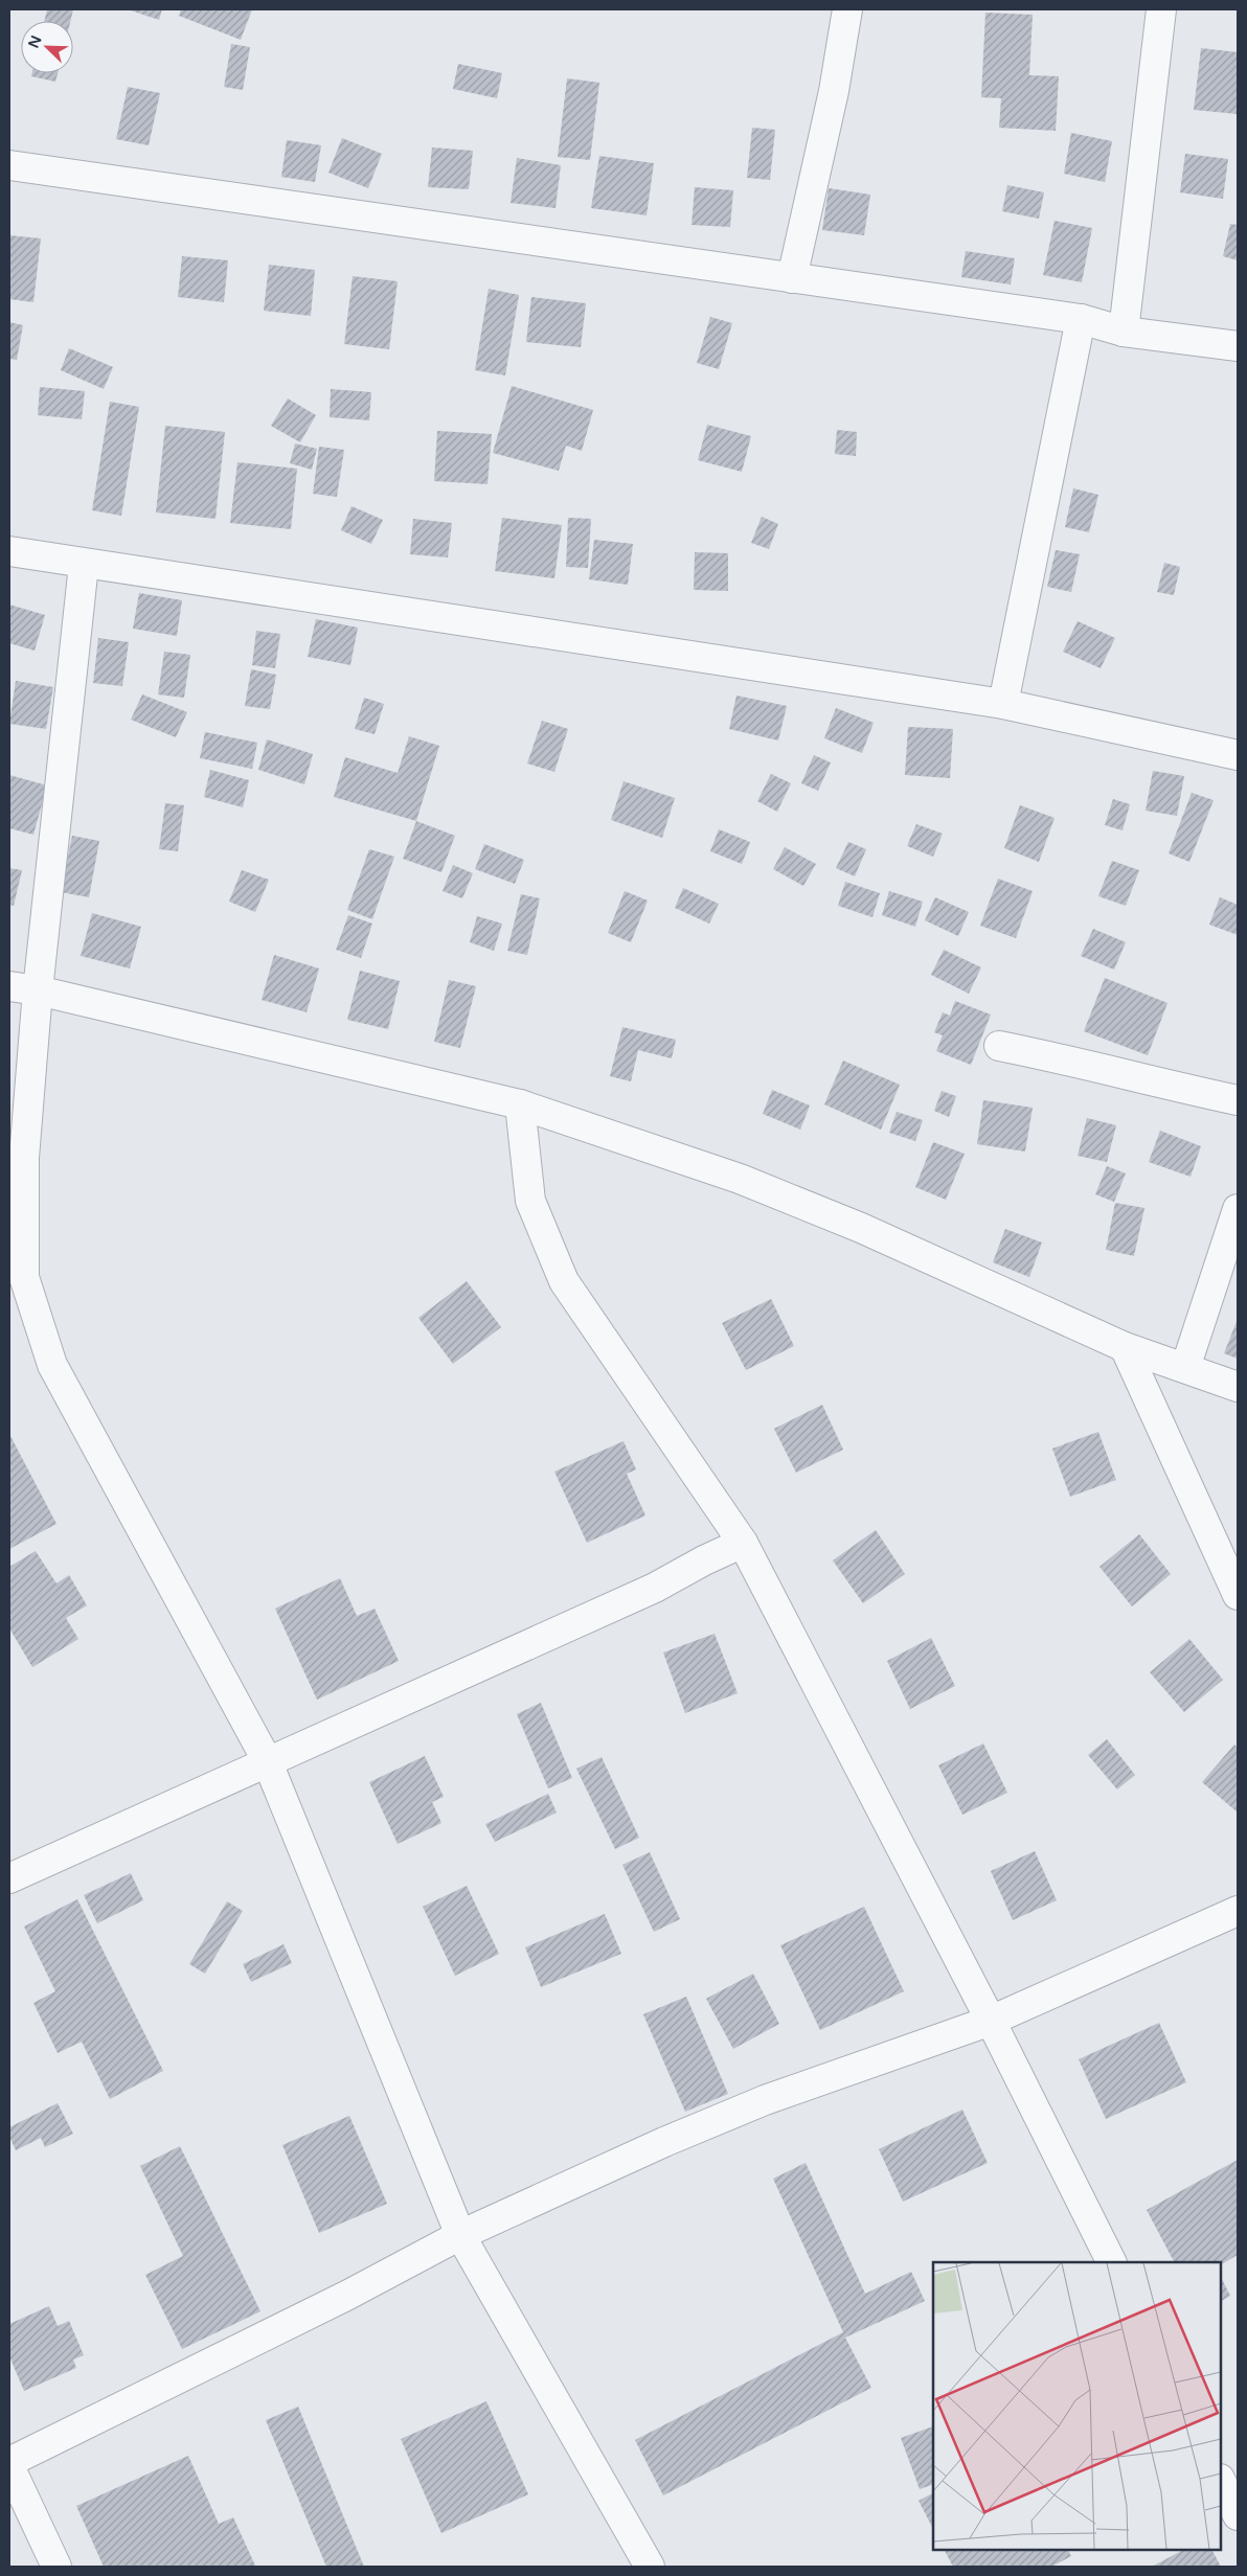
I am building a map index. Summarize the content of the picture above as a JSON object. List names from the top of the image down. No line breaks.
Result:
{"north":"top left"}
